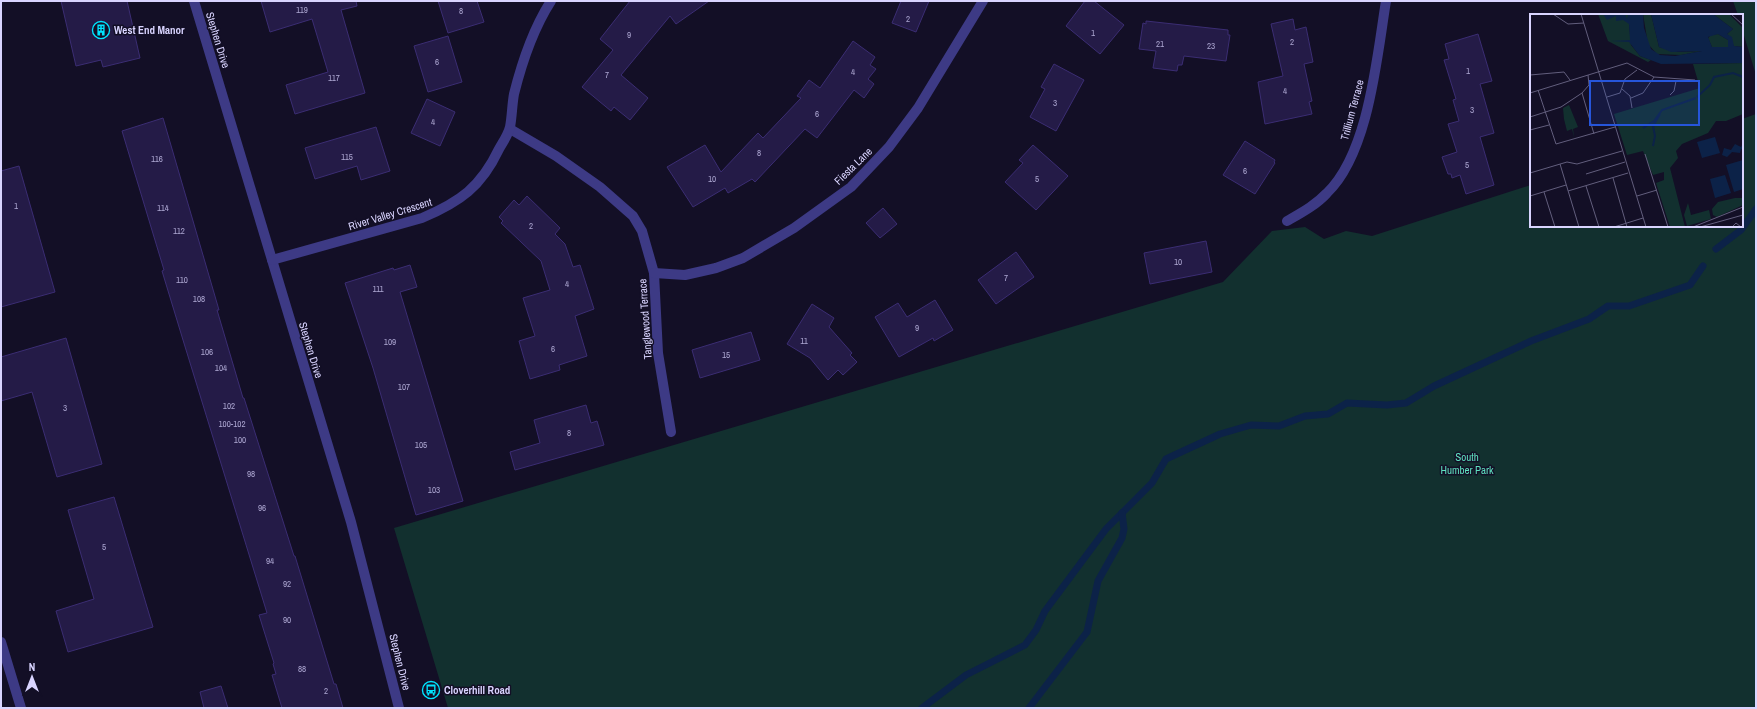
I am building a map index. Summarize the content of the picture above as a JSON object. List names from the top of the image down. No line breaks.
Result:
{"streets":{"street":["Stephen Drive","Trillium Terrace","Fiesta Lane","River Valley Crescent","Tanglewood Terrace"]},"crossings":[["Stephen Drive","River Valley Crescent"],["Fiesta Lane","Tanglewood Terrace"],["River Valley Crescent","Tanglewood Terrace"]],"parks":["South Humber Park"],"places":{"building":["West End Manor"],"bus stop":["Cloverhill Road"]},"house_numbers":["119","8","2","1","9","2","21","23","6","1","4","7","117","4","3","3","6","4","8","115","116","5","6","10","5","1","114","2","112","10","7","110","4","111","108","9","11","109","6","106","15","104","107","102","3","100-102","8","100","105","98","103","96","5","94","92","90","88","2"],"north":"top"}
